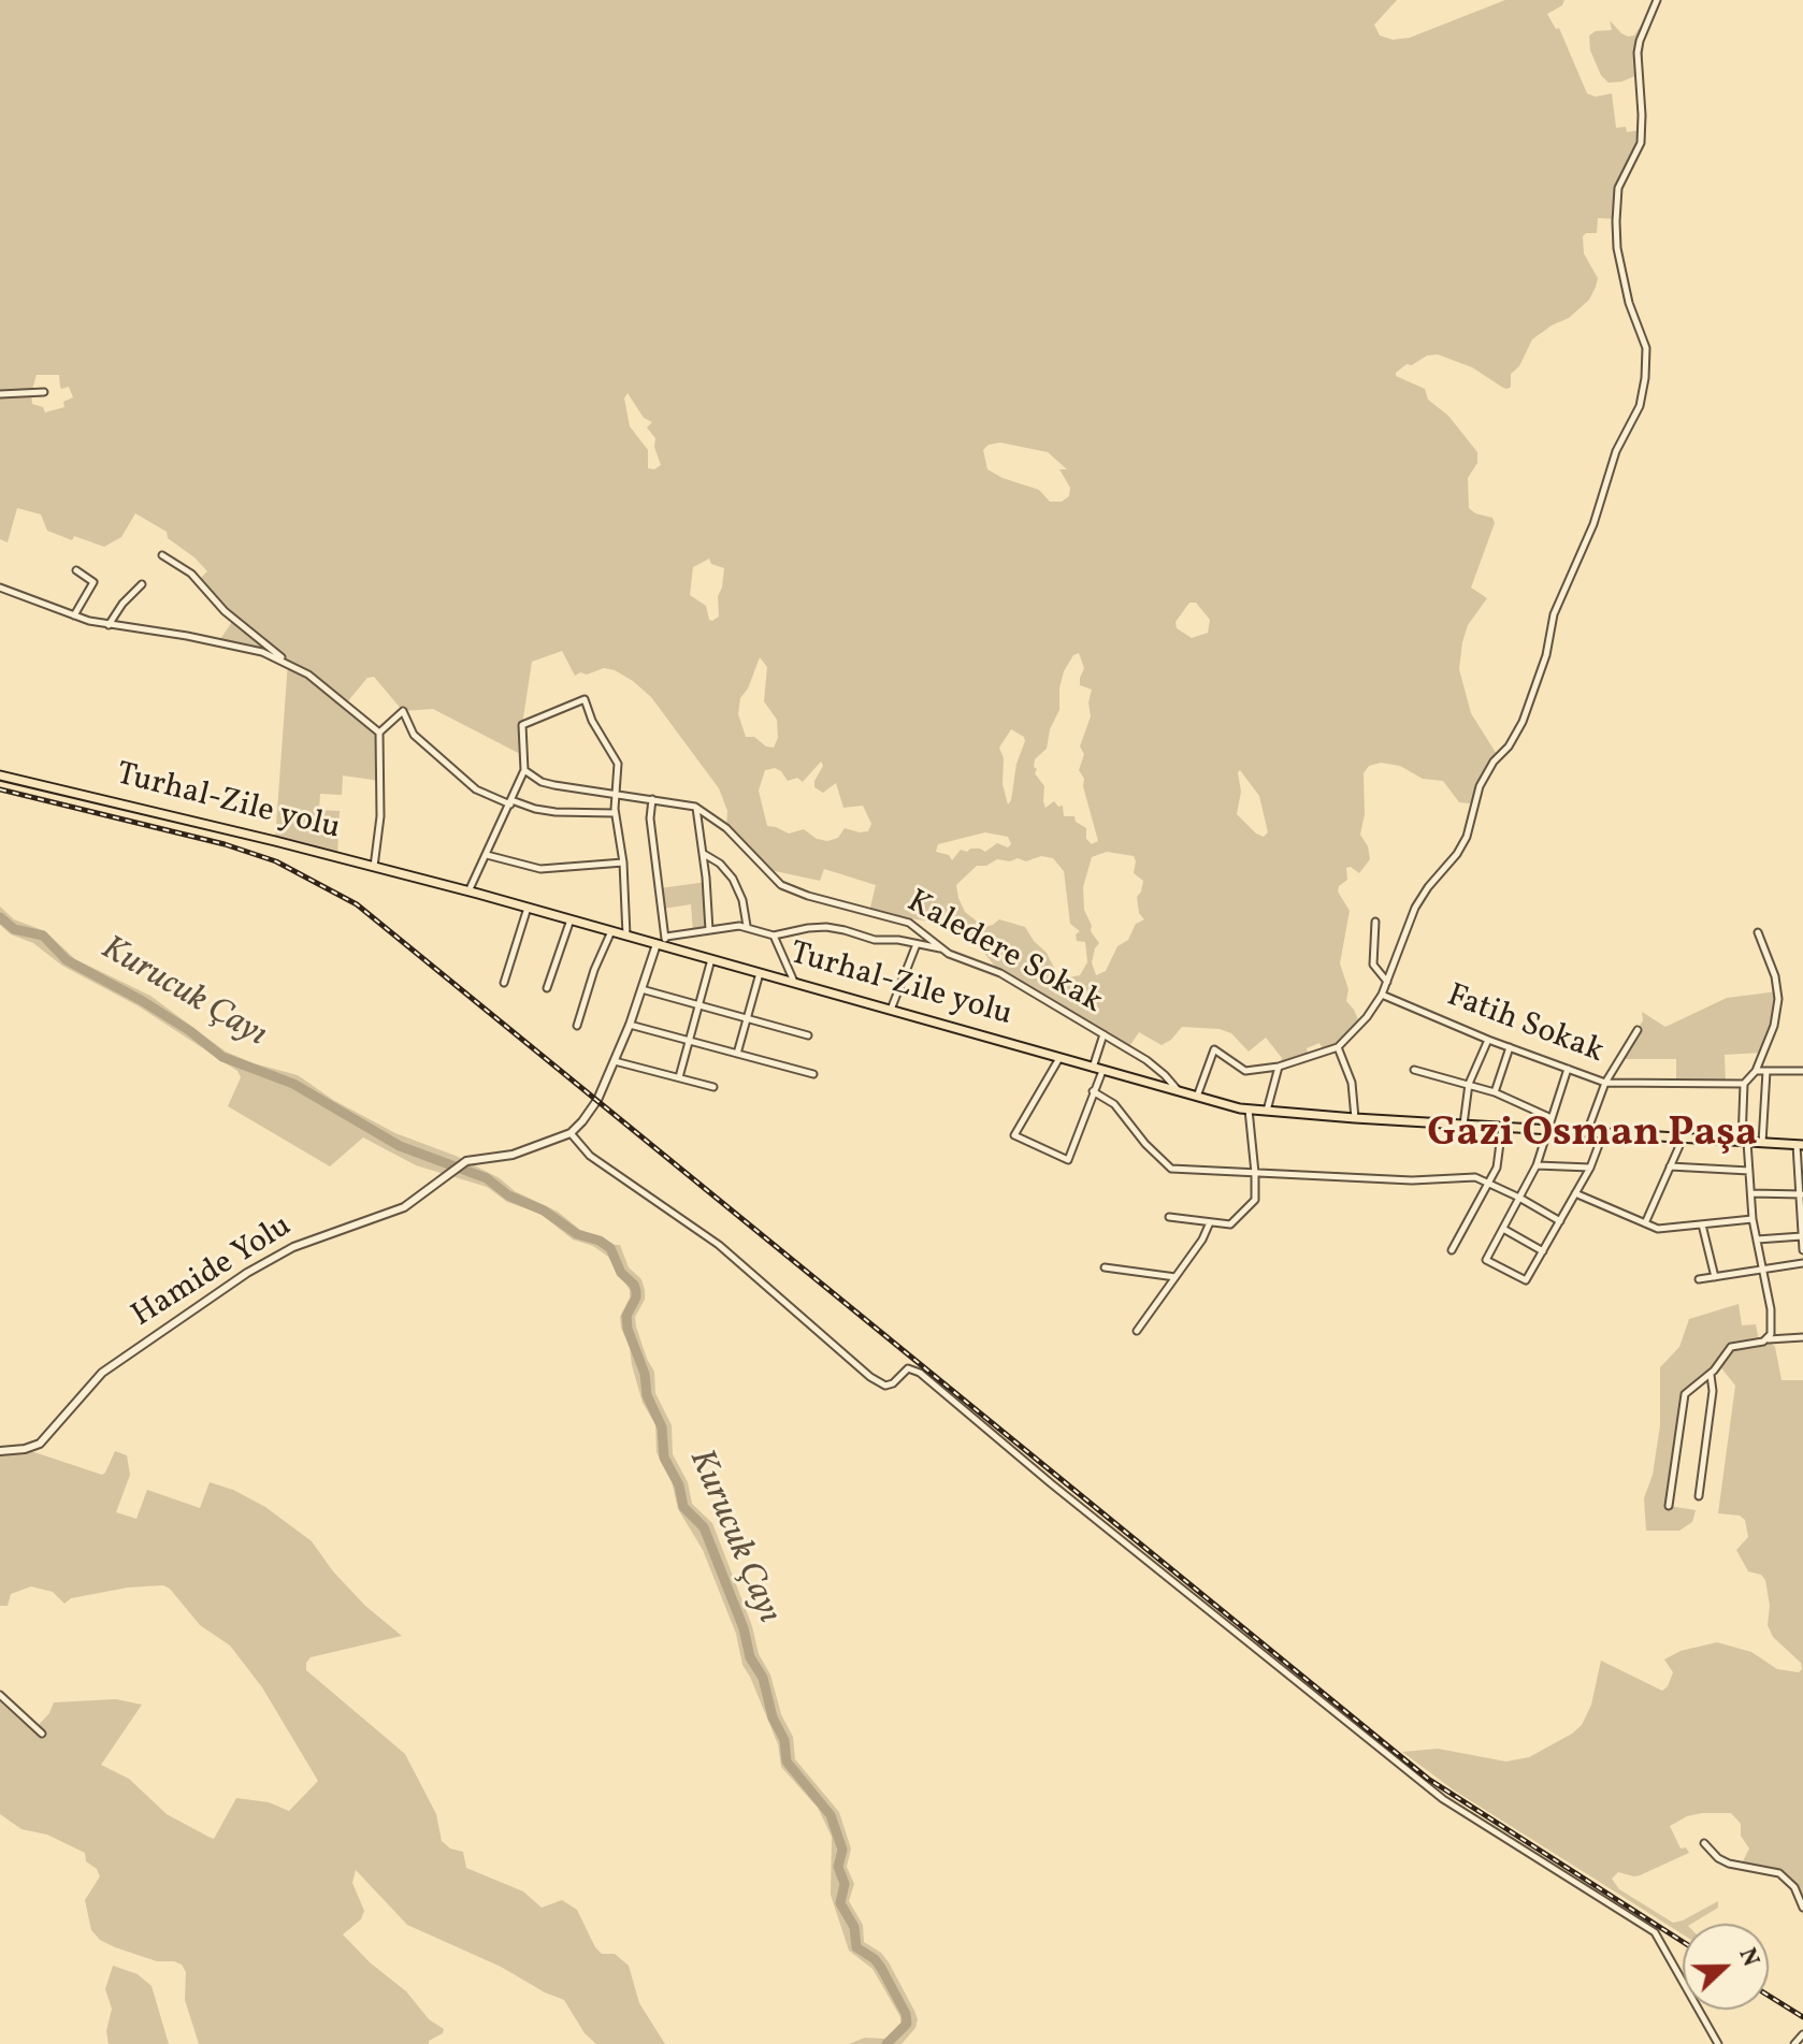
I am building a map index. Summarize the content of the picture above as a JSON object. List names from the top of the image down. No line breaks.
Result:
{"streets":{"main road":["Turhal-Zile yolu"],"street":["Kaledere Sokak","Fatih Sokak","Hamide Yolu"]},"crossings":[["Turhal-Zile yolu","Kaledere Sokak"]],"districts":["Gazi Osman Paşa"],"water":["Kurucuk Çayı"],"north":"right"}
